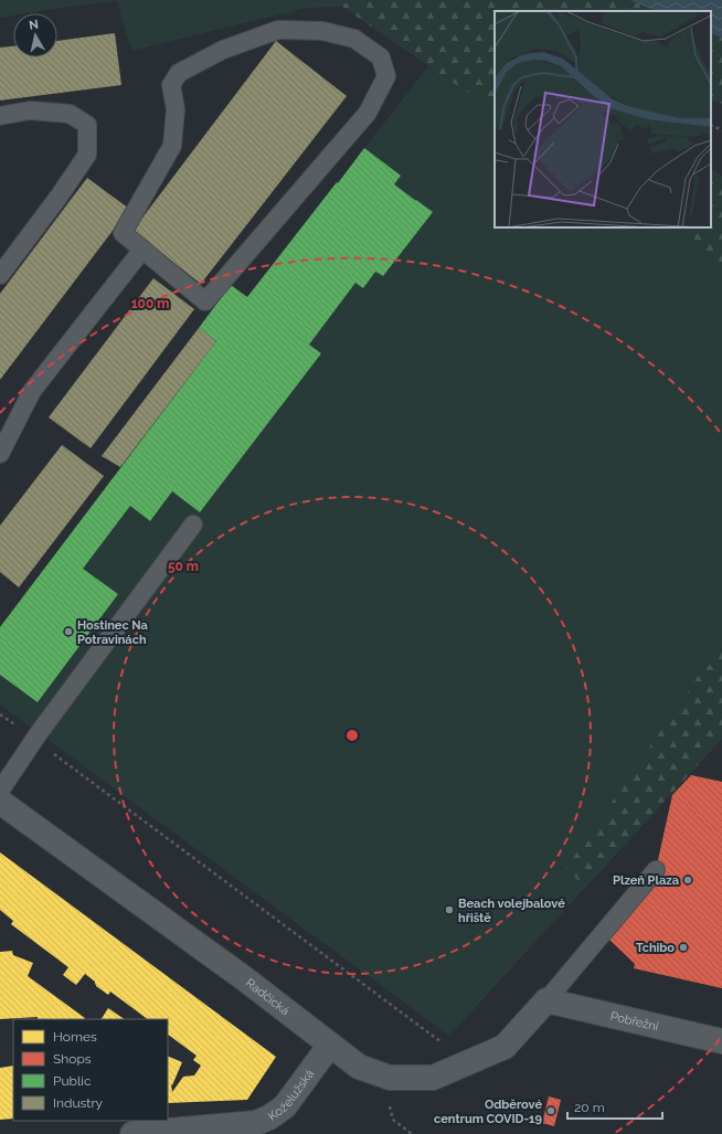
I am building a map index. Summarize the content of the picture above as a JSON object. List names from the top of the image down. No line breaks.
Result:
{"streets":{"street":["Radčická","Pobřežní","Koželužská"]},"crossings":[["Radčická","Pobřežní"],["Radčická","Koželužská"]],"places":["Hostinec Na Potravinách","Plzeň Plaza","Beach volejbalové hřiště","Tchibo","Odběrové centrum COVID-19"],"legend":["Homes","Shops","Public","Industry"],"scale_bar":"20 m","north":"top","rings":["100 m","50 m"]}
